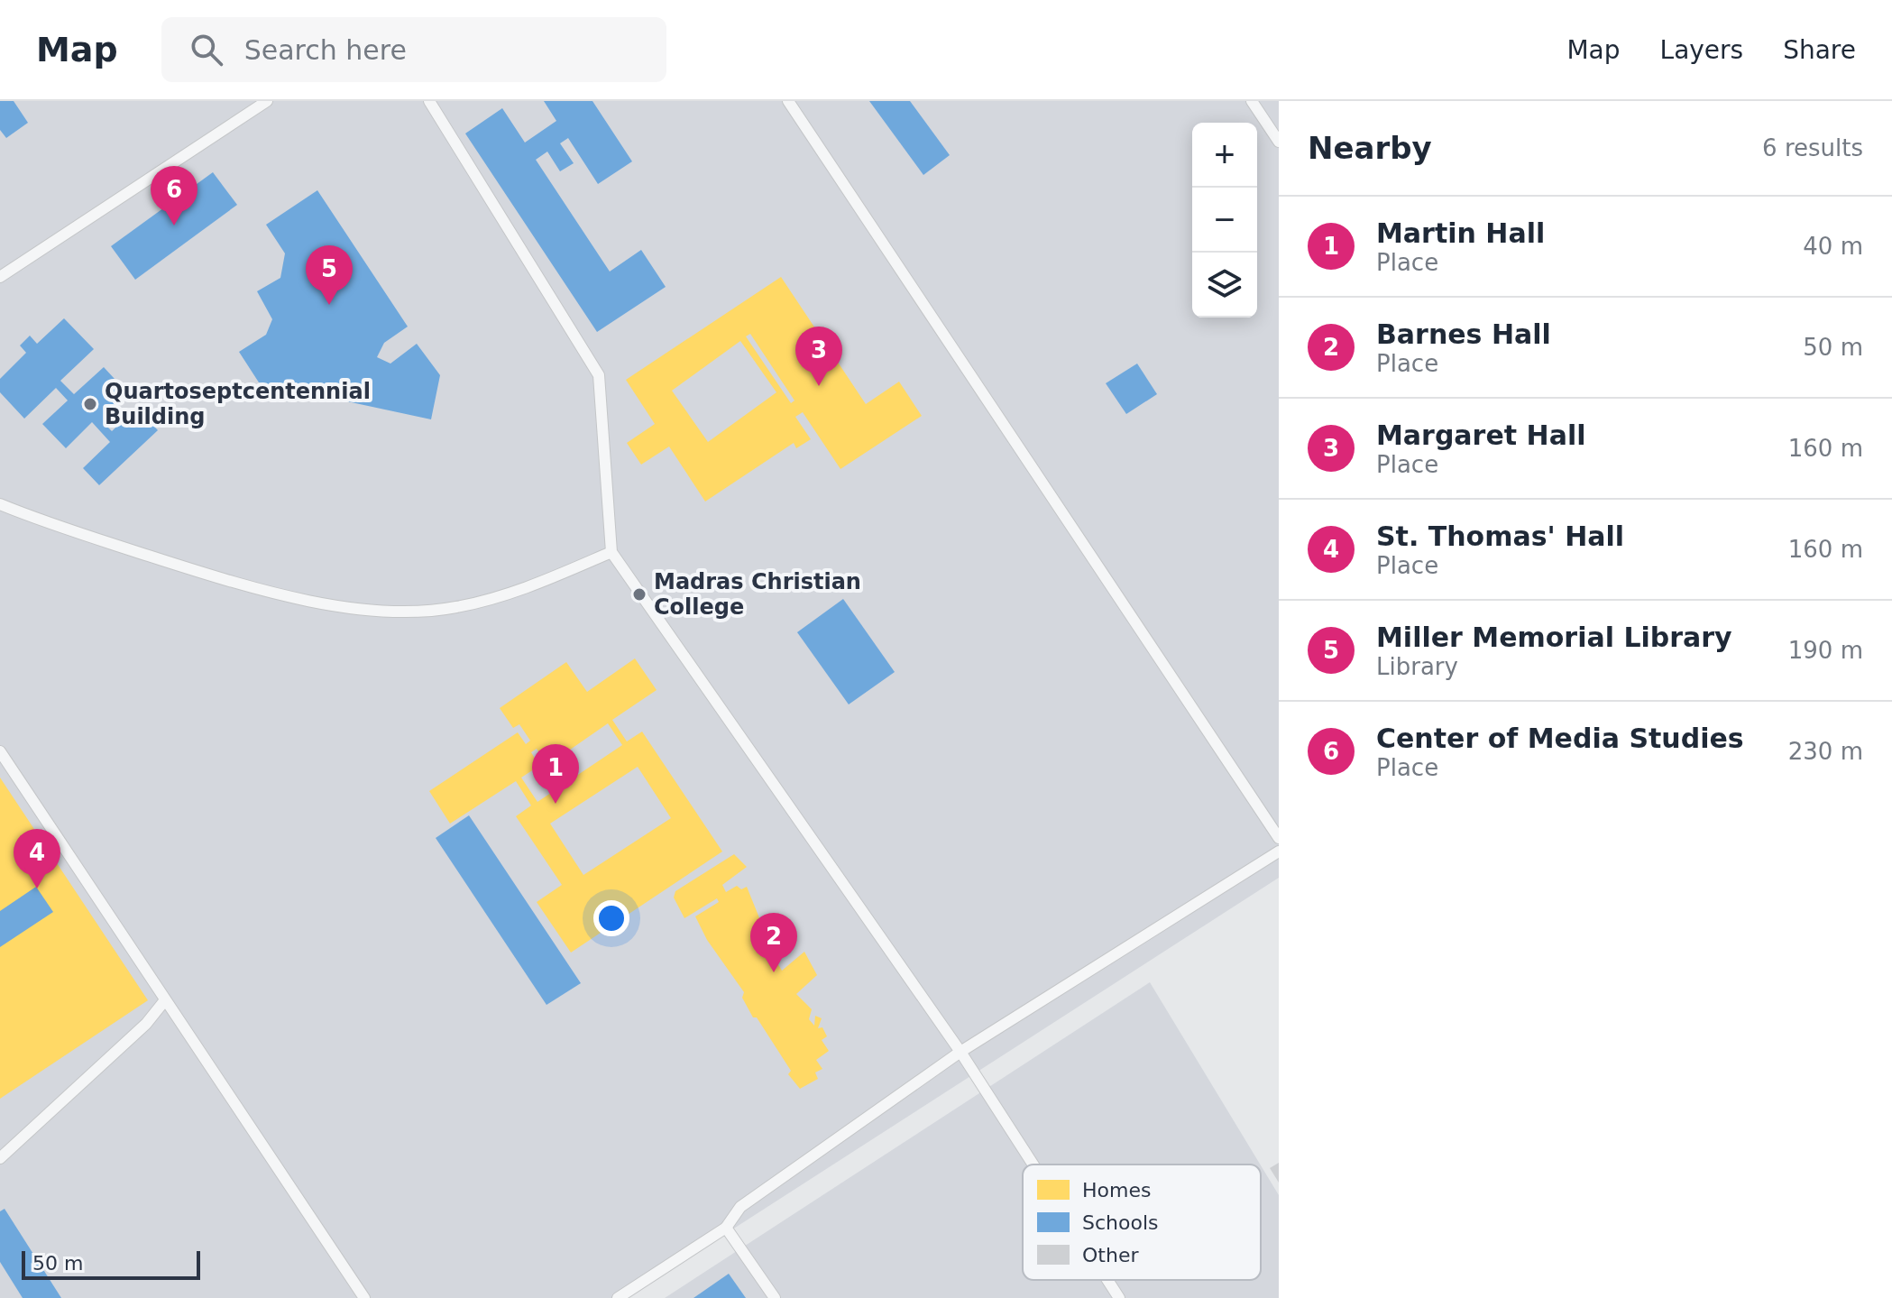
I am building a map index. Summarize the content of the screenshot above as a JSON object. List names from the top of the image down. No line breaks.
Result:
{"places":["Quartoseptcentennial Building","Madras Christian College"],"legend":["Homes","Schools","Other"],"scale_bar":"50 m","page":{"header":"Map","search":"Search here","nav":["Map","Layers","Share"],"heading":["Nearby","6 results"],"map_buttons":["+","−"],"pins":["6","5","3","1","4","2"],"list":[{"mark":"1","name":"Martin Hall","note":"Place","value":"40 m"},{"mark":"2","name":"Barnes Hall","note":"Place","value":"50 m"},{"mark":"3","name":"Margaret Hall","note":"Place","value":"160 m"},{"mark":"4","name":"St. Thomas' Hall","note":"Place","value":"160 m"},{"mark":"5","name":"Miller Memorial Library","note":"Library","value":"190 m"},{"mark":"6","name":"Center of Media Studies","note":"Place","value":"230 m"}],"scale":"50 m"}}
